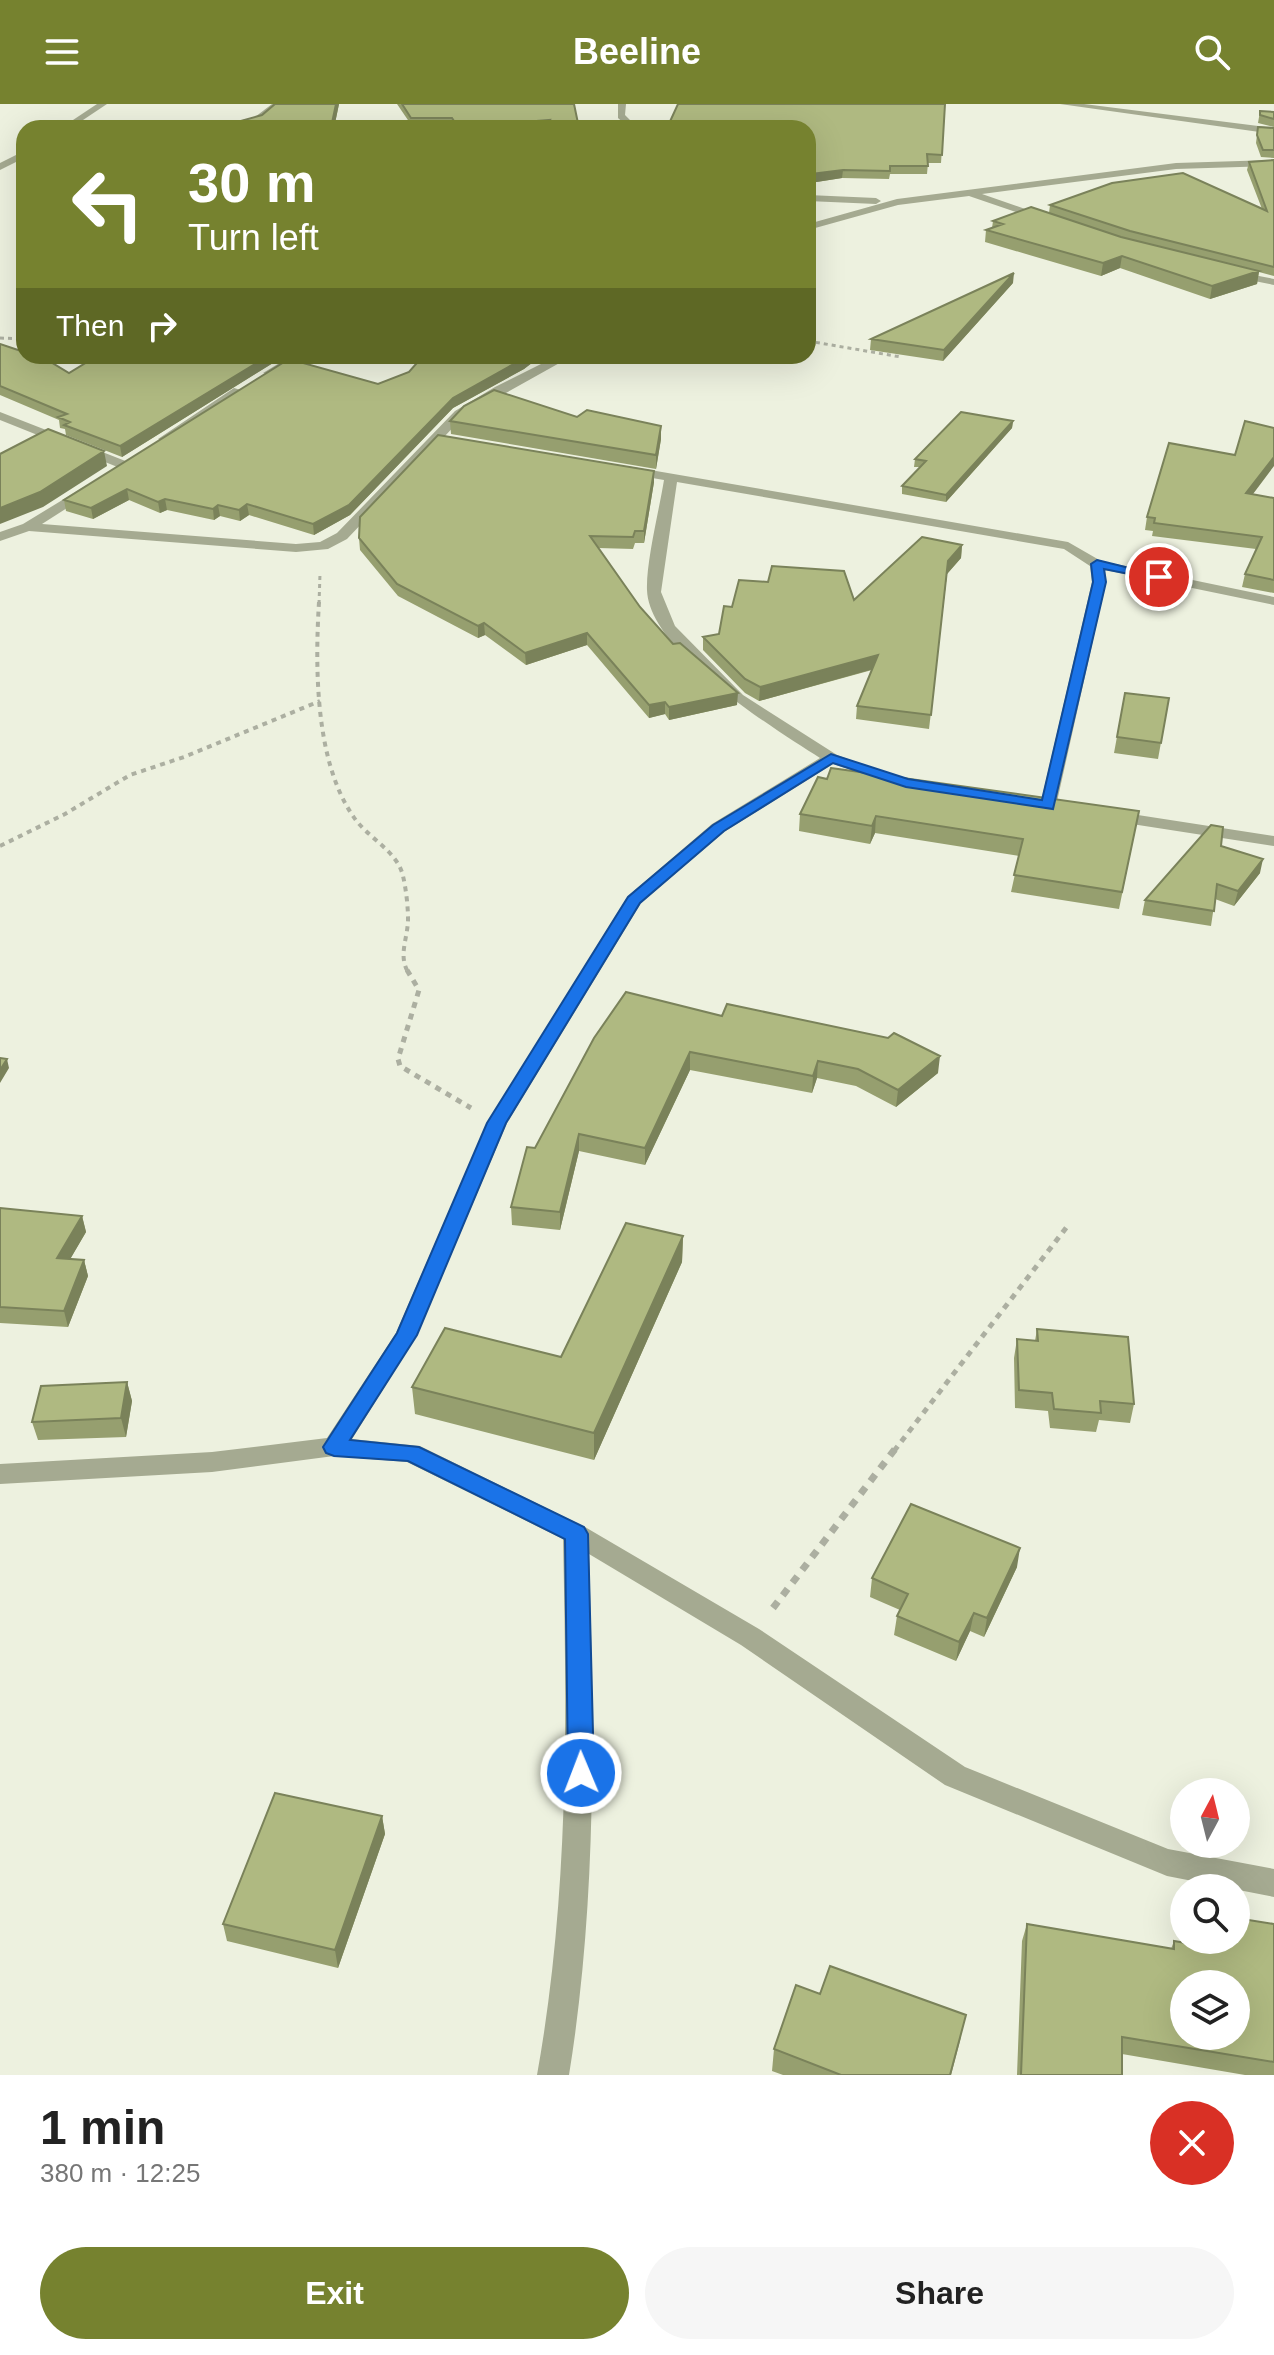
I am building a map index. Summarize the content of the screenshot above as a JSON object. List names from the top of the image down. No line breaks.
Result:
{"north":"top","page":{"header":"Beeline","turn":["30 m","Turn left"],"then":"Then","heading":["1 min","380 m · 12:25"],"buttons":["Exit","Share"]}}
